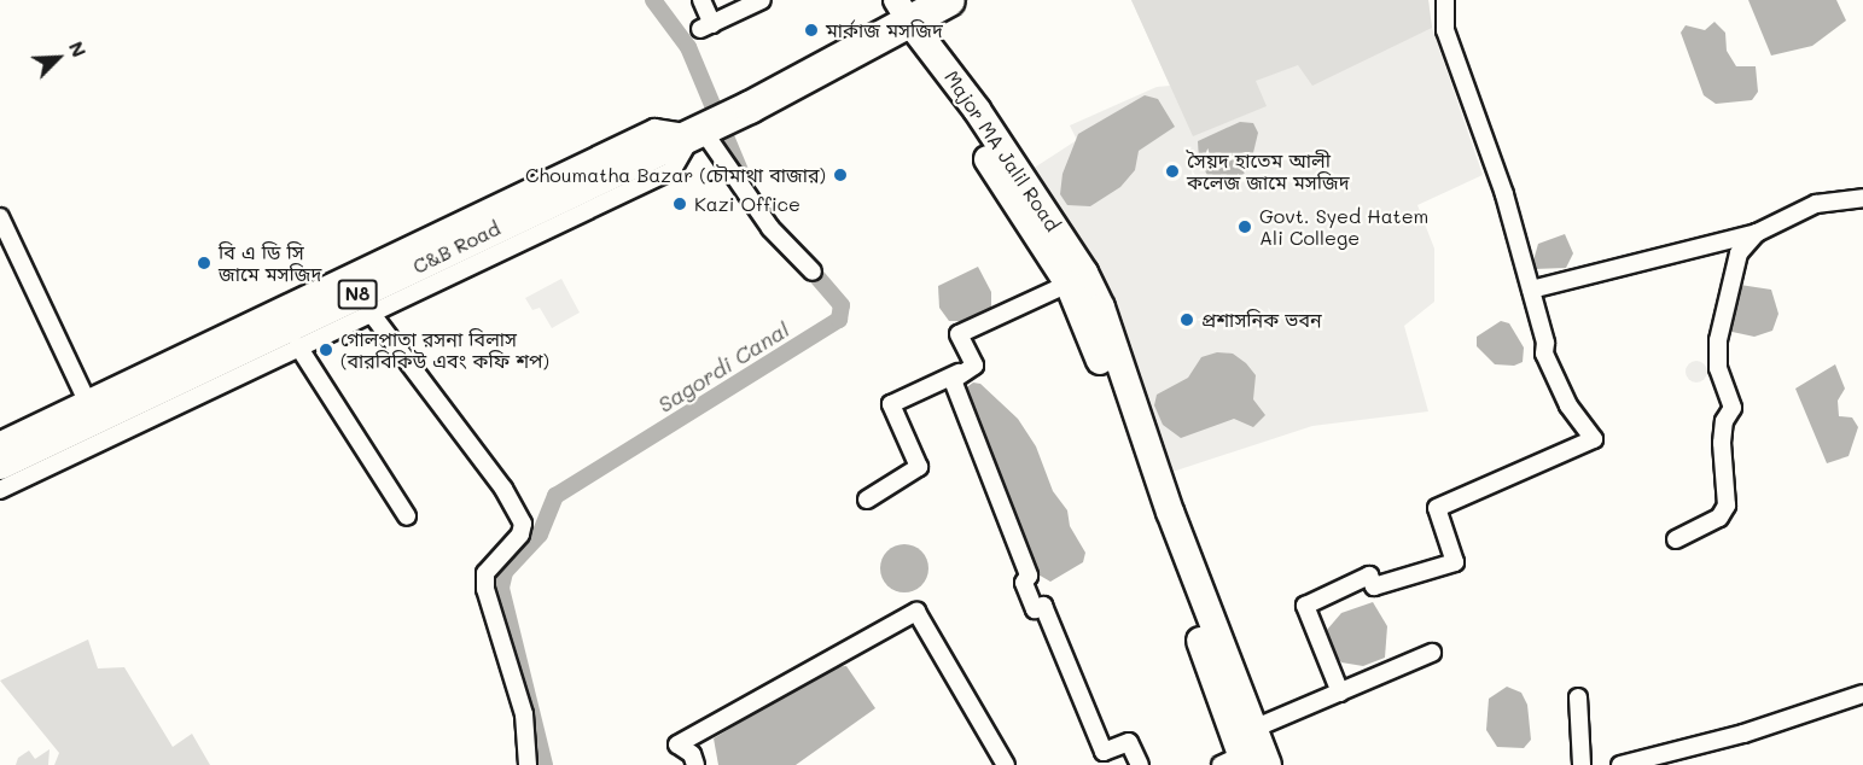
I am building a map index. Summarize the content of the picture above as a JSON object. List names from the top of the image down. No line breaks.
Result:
{"streets":{"highway":["C&B Road","N8"],"main road":["Major MA Jalil Road"]},"crossings":[["Major MA Jalil Road","C&B Road"]],"water":["Sagordi Canal"],"places":["মার্কাজ মসজিদ","সৈয়দ হাতেম আলী কলেজ জামে মসজিদ","Choumatha Bazar (চৌমাথা বাজার)","Kazi Office","Govt. Syed Hatem Ali College","বি এ ডি সি জামে মসজিদ","প্রশাসনিক ভবন","গোলপাতা রসনা বিলাস (বারবিকিউ এবং কফি শপ)"],"north":"top right"}
